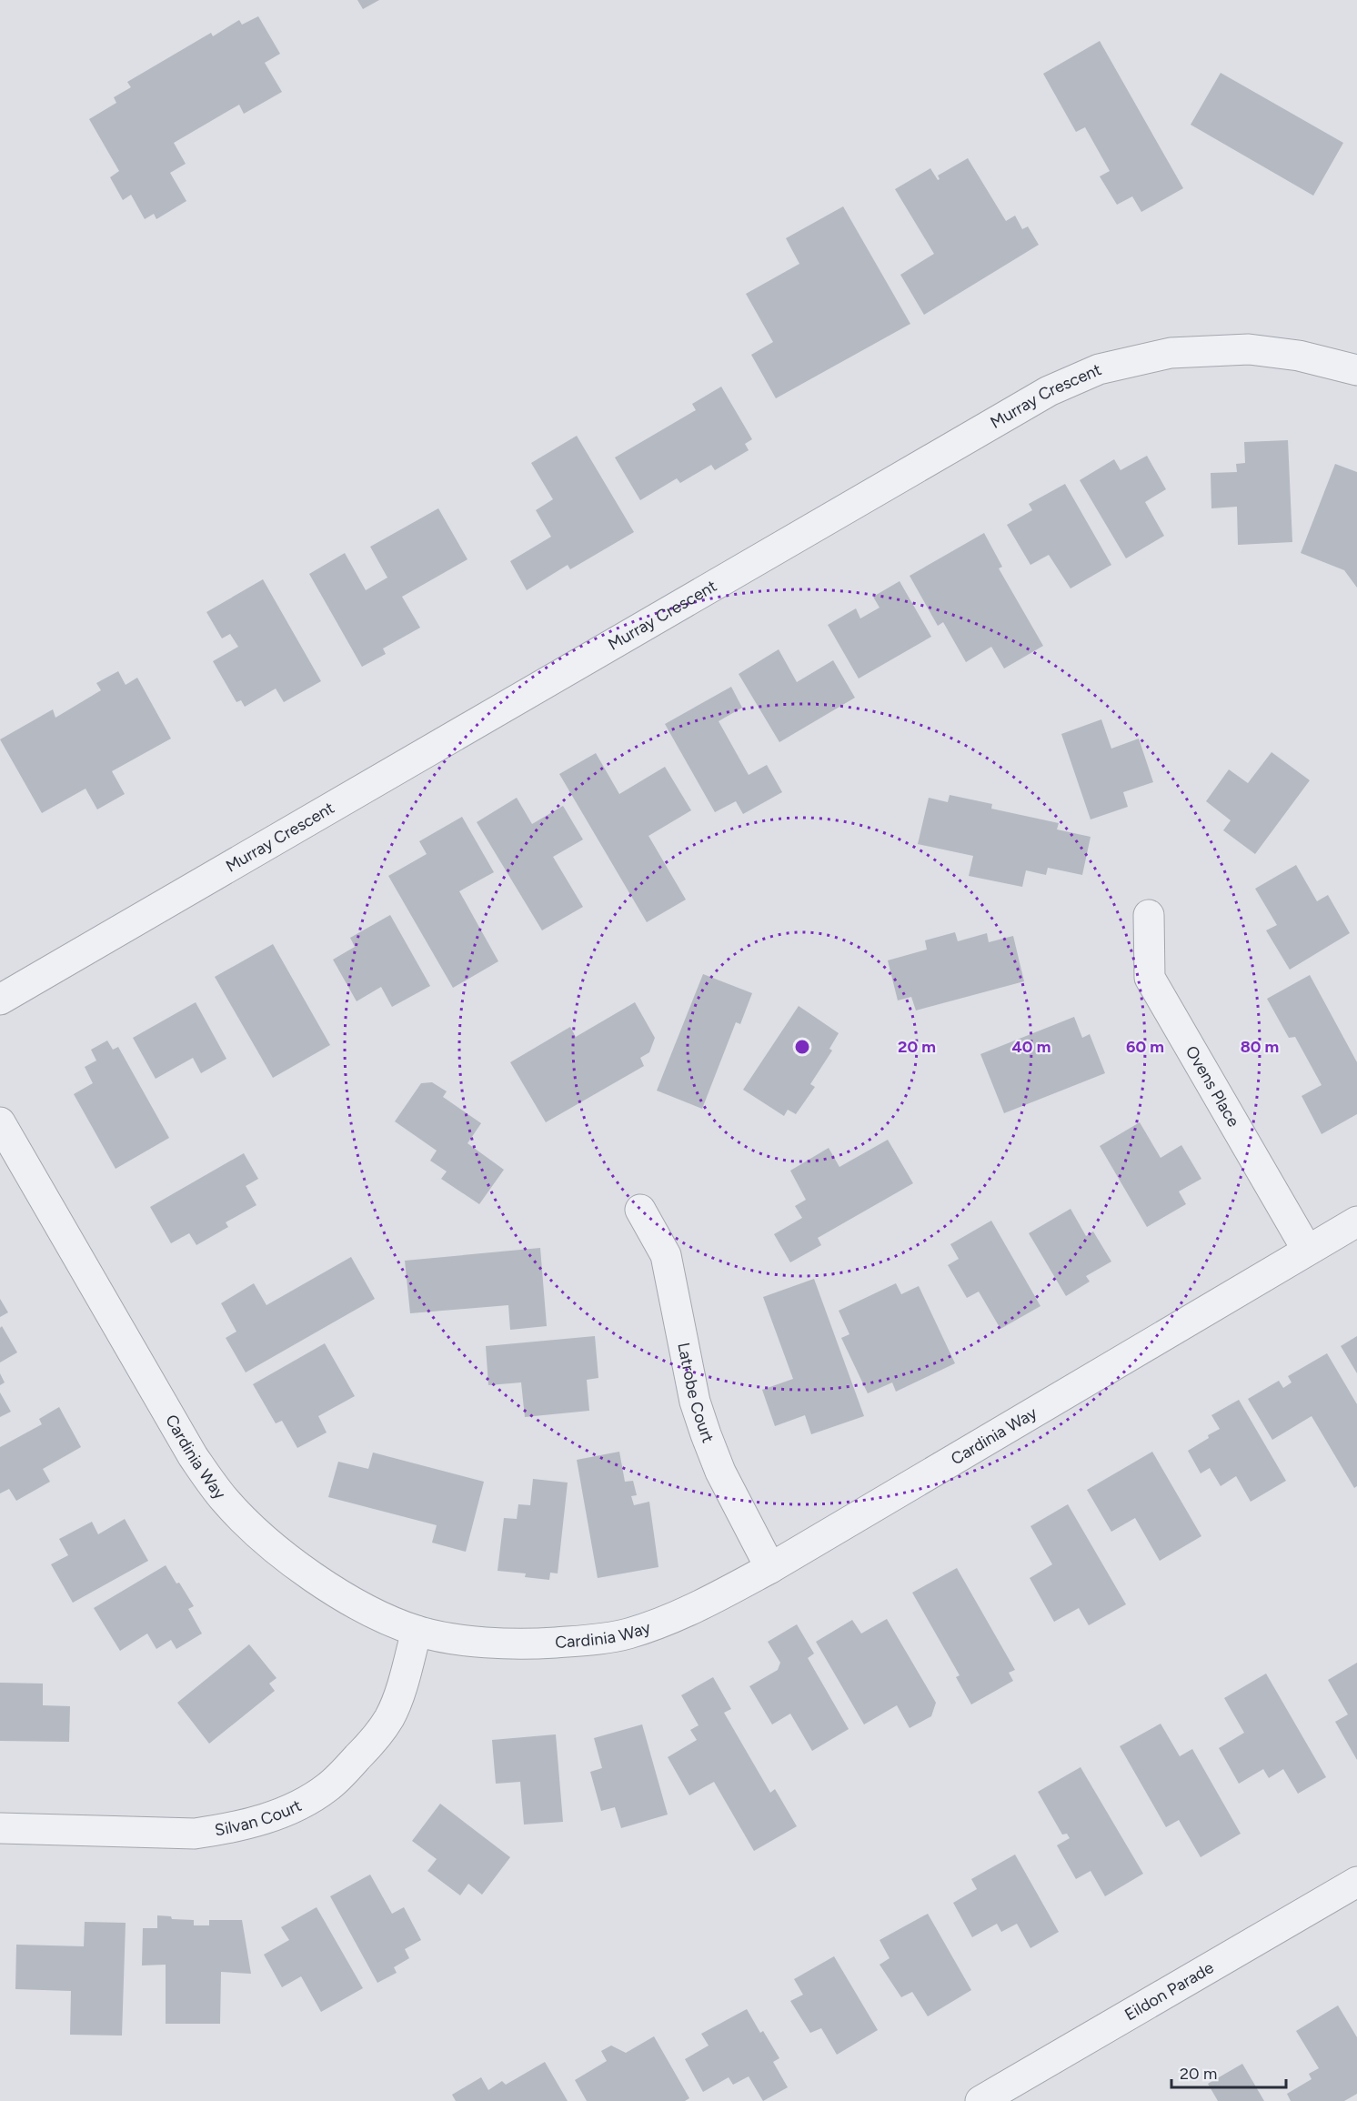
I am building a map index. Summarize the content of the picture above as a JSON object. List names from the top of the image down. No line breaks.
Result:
{"streets":{"street":["Murray Crescent","Ovens Place","Latrobe Court","Cardinia Way","Silvan Court","Eildon Parade"]},"crossings":[["Ovens Place","Cardinia Way"],["Latrobe Court","Cardinia Way"],["Cardinia Way","Silvan Court"]],"scale_bar":"20 m","rings":["20 m","40 m","60 m","80 m"]}
